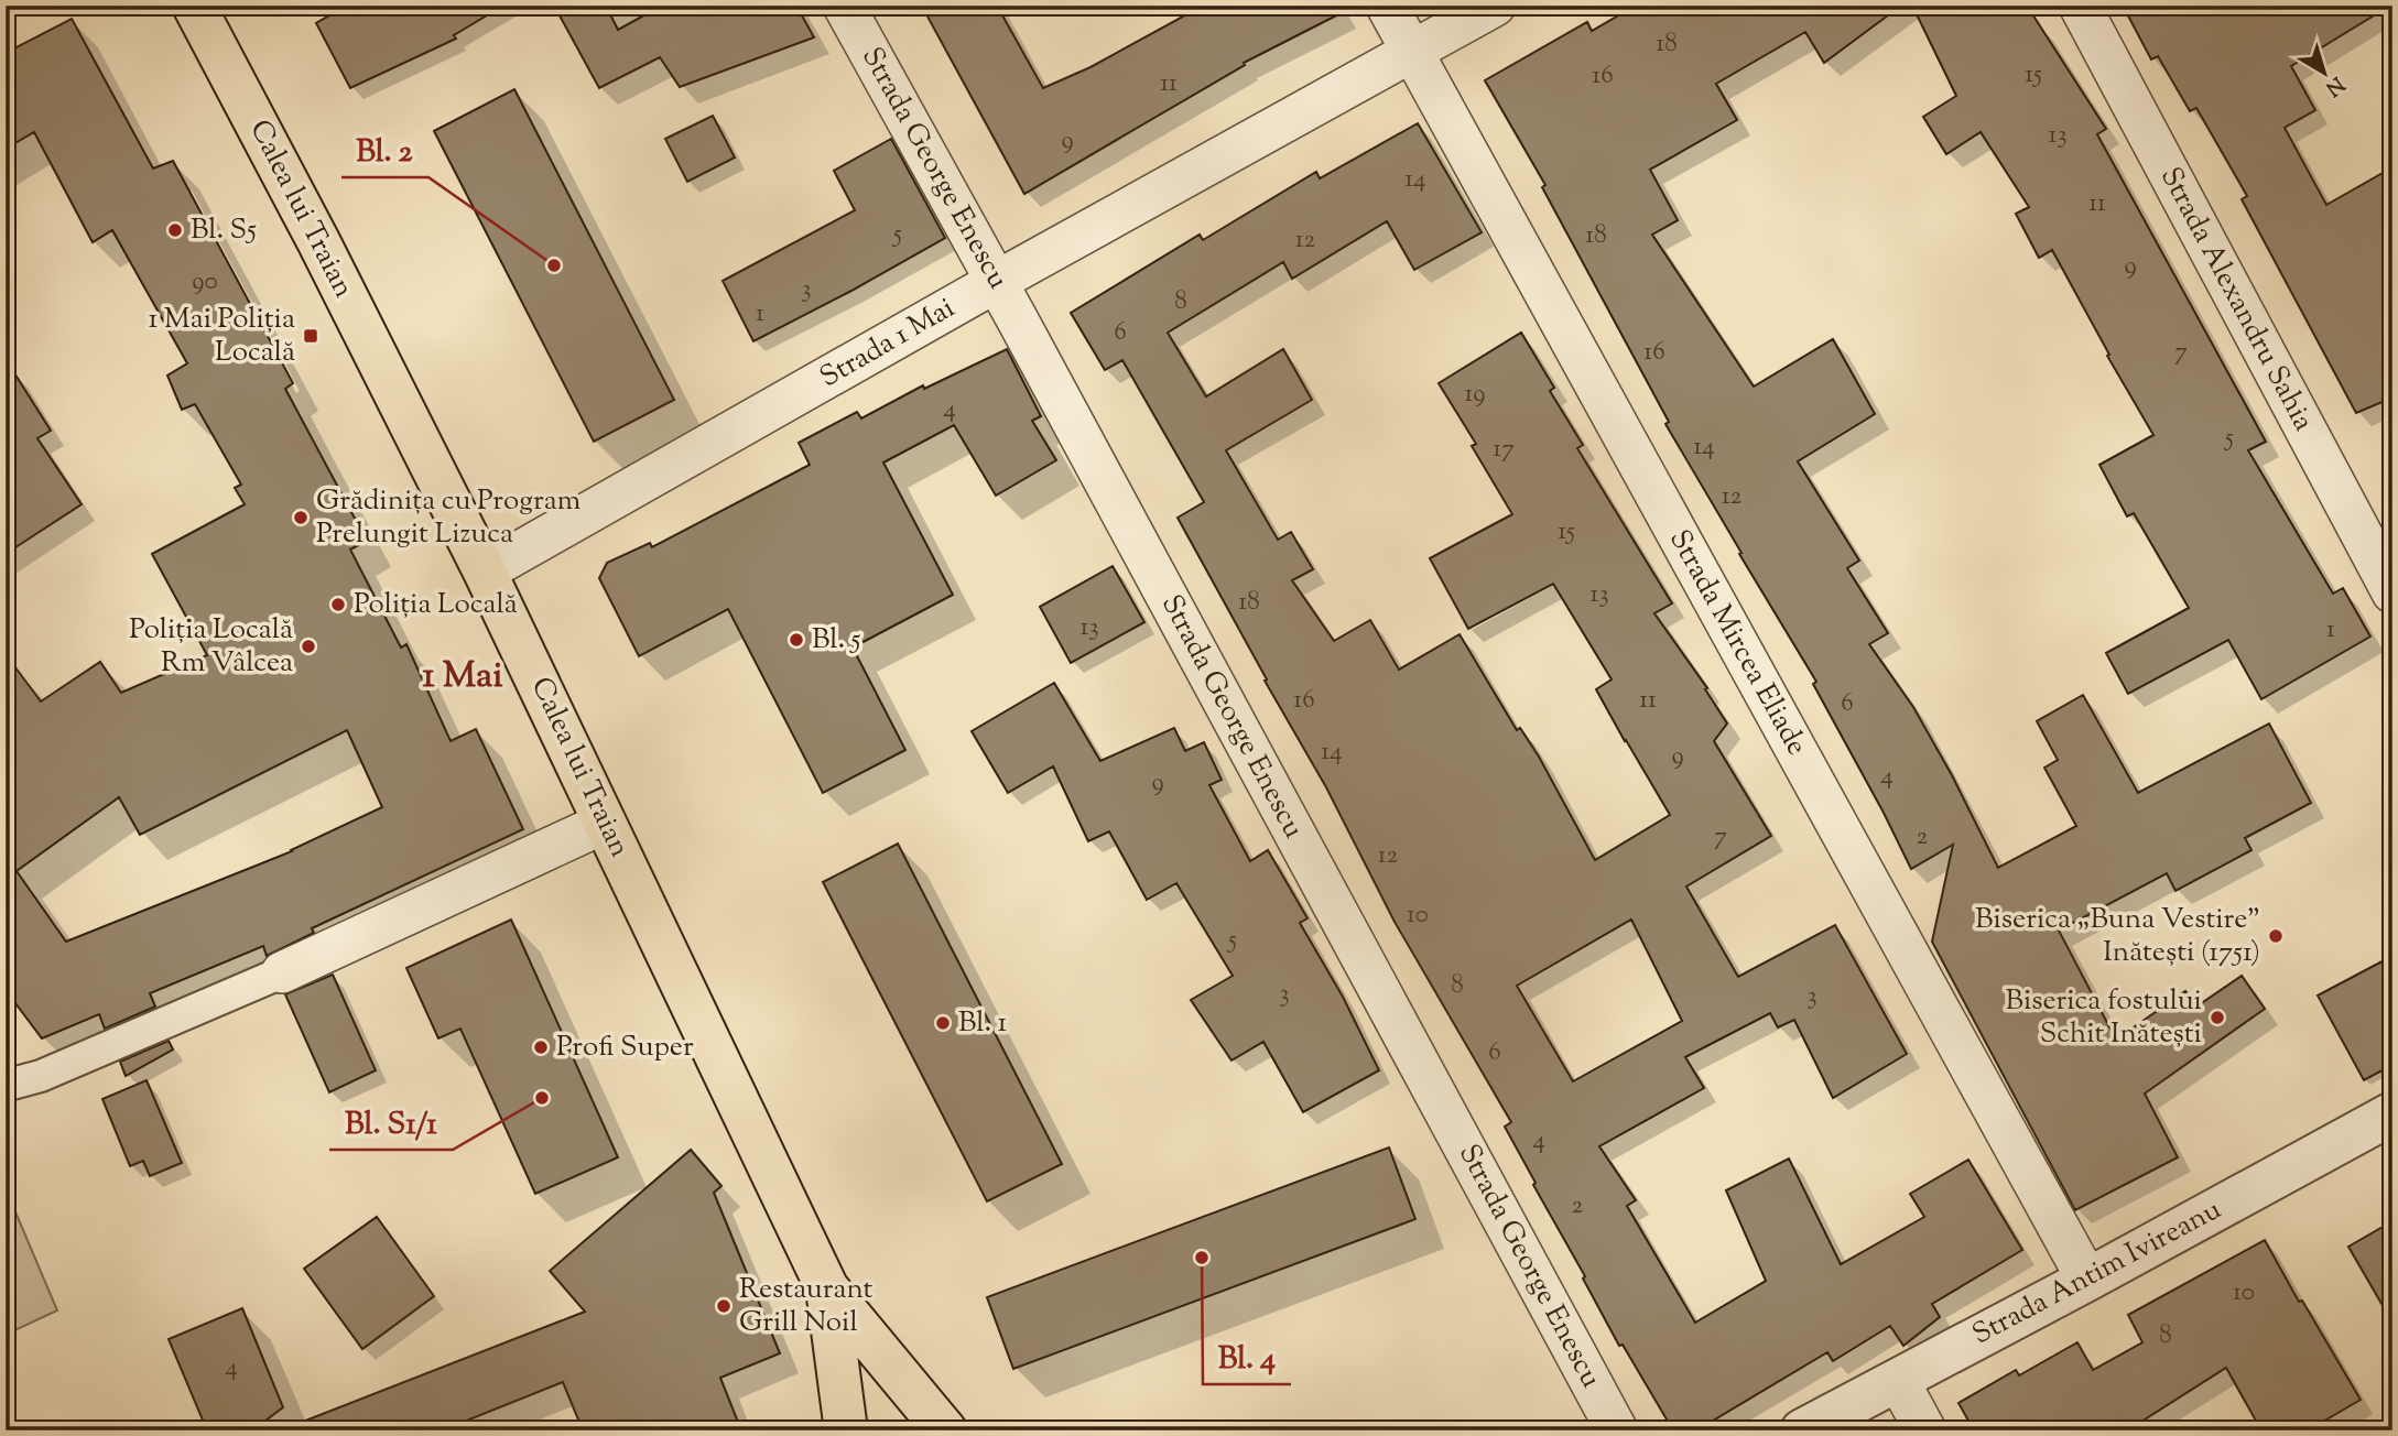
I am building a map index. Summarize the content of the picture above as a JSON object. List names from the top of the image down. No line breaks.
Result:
{"streets":{"main road":["Calea lui Traian"],"street":["Strada George Enescu","Strada Alexandru Sahia","Strada 1 Mai","Strada Mircea Eliade","Strada Antim Ivireanu"]},"crossings":[["Strada George Enescu","Strada 1 Mai"],["Calea lui Traian","Strada 1 Mai"],["Strada 1 Mai","Strada Mircea Eliade"],["Strada Mircea Eliade","Strada Antim Ivireanu"]],"districts":["1 Mai"],"places":{"other":["Bl. S5","Bl. 2","Grădinița cu Program Prelungit Lizuca","Poliția Locală","Bl. 5","Poliția Locală Rm Vâlcea","Biserica „Buna Vestire” Inătești (1751)","Biserica fostului Schit Inătești","Bl. 1","Profi Super","Bl. S1/1","Bl. 4","Restaurant Grill Noil"],"transit":["1 Mai Poliția Locală"]},"house_numbers":["18","15","16","11","13","9","14","11","5","18","12","9","90","3","8","1","6","16","7","19","4","5","14","17","12","15","13","18","13","1","16","11","6","14","9","4","9","7","2","12","10","5","8","3","3","6","4","2","10","8","4"],"north":"bottom right"}
